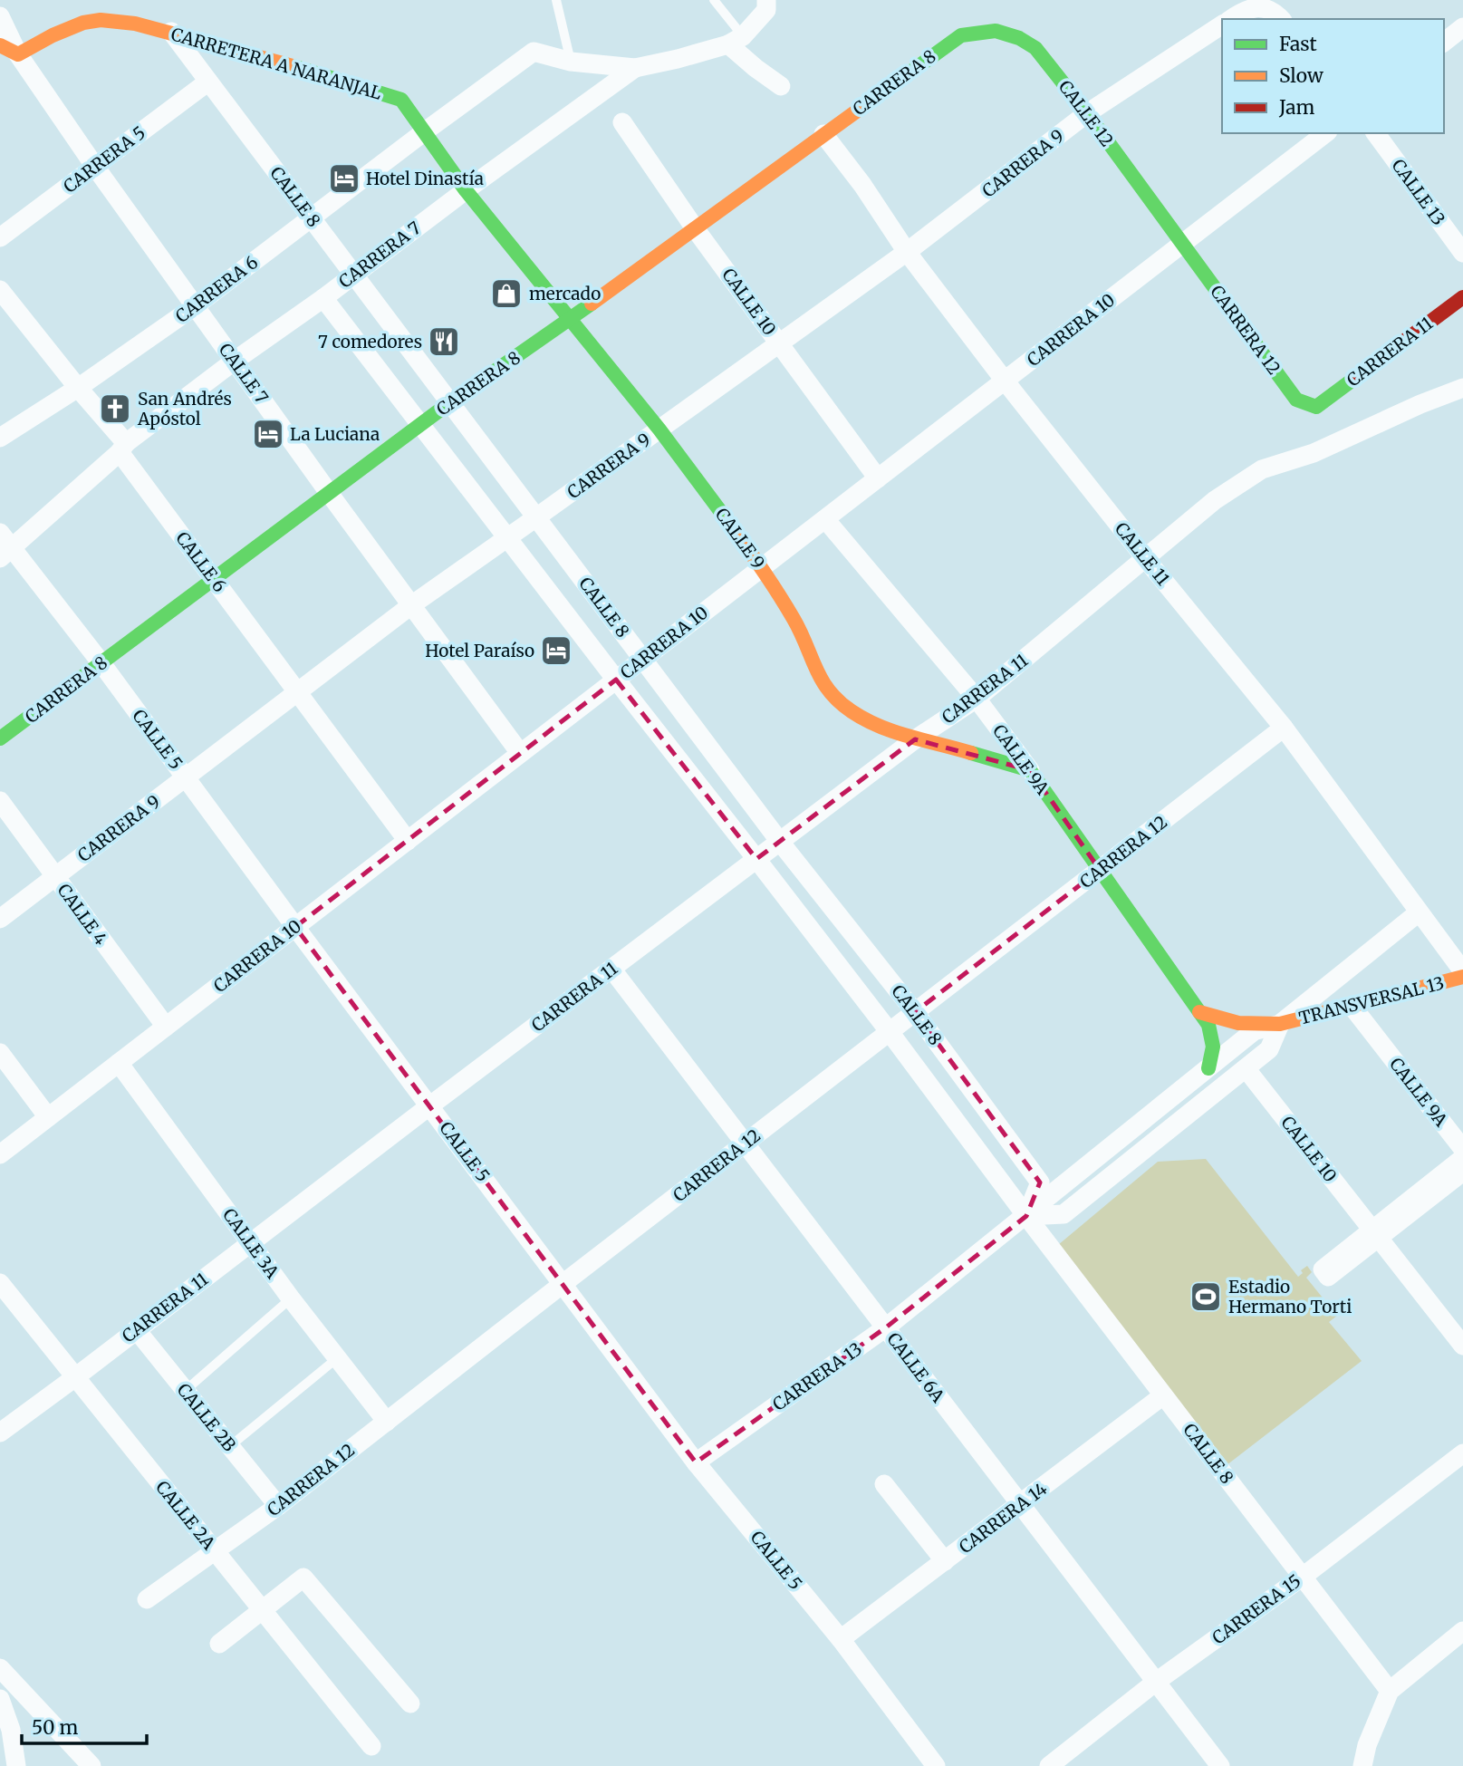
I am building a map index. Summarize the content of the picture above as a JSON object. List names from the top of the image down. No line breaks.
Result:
{"streets":{"street":["CARRETERA A NARANJAL","CARRERA 8","CALLE 12","CARRERA 5","CARRERA 9","CALLE 13","CALLE 8","CARRERA 7","CARRERA 6","CALLE 10","CARRERA 10","CARRERA 12","CARRERA 11","CALLE 7","CALLE 9","CALLE 11","CALLE 6","CALLE 5","CALLE 9A","CALLE 4","TRANSVERSAL 13","CALLE 3A","CALLE 6A","CARRERA 13","CALLE 2B","CALLE 2A","CARRERA 14","CARRERA 15"]},"crossings":[["CARRETERA A NARANJAL","CARRERA 8"],["CARRETERA A NARANJAL","CALLE 8"],["CARRETERA A NARANJAL","CARRERA 7"],["CARRETERA A NARANJAL","CARRERA 6"],["CARRETERA A NARANJAL","CALLE 7"],["CARRETERA A NARANJAL","CALLE 9"],["CARRERA 8","CALLE 12"],["CARRERA 8","CALLE 8"],["CARRERA 8","CALLE 10"],["CARRERA 8","CALLE 7"],["CARRERA 8","CALLE 9"],["CARRERA 8","CALLE 11"],["CARRERA 8","CALLE 6"],["CARRERA 8","CALLE 5"],["CALLE 12","CARRERA 9"],["CALLE 12","CARRERA 10"],["CALLE 12","CARRERA 12"],["CARRERA 5","CALLE 8"],["CARRERA 5","CALLE 7"],["CARRERA 9","CALLE 8"],["CARRERA 9","CALLE 10"],["CARRERA 9","CALLE 7"],["CARRERA 9","CALLE 9"],["CARRERA 9","CALLE 11"],["CARRERA 9","CALLE 6"],["CARRERA 9","CALLE 5"],["CARRERA 9","CALLE 4"],["CALLE 8","CARRERA 7"],["CALLE 8","CARRERA 6"],["CALLE 8","CARRERA 10"],["CALLE 8","CARRERA 12"],["CALLE 8","CARRERA 11"],["CALLE 8","CARRERA 13"],["CALLE 8","CARRERA 14"],["CALLE 8","CARRERA 15"],["CARRERA 7","CALLE 7"],["CARRERA 7","CALLE 6"],["CARRERA 7","CALLE 5"],["CARRERA 6","CALLE 7"],["CARRERA 6","CALLE 6"],["CALLE 10","CARRERA 10"],["CALLE 10","CARRERA 13"],["CARRERA 10","CARRERA 12"],["CARRERA 10","CALLE 7"],["CARRERA 10","CALLE 9"],["CARRERA 10","CALLE 11"],["CARRERA 10","CALLE 6"],["CARRERA 10","CALLE 5"],["CARRERA 10","CALLE 9A"],["CARRERA 10","CALLE 4"],["CARRERA 10","CALLE 3A"],["CARRERA 12","CARRERA 11"],["CARRERA 12","CALLE 11"],["CARRERA 12","CALLE 5"],["CARRERA 12","CALLE 9A"],["CARRERA 12","CALLE 3A"],["CARRERA 12","CALLE 6A"],["CARRERA 12","CALLE 2B"],["CARRERA 12","CALLE 2A"],["CARRERA 11","CALLE 9"],["CARRERA 11","CALLE 11"],["CARRERA 11","CALLE 5"],["CARRERA 11","CALLE 9A"],["CARRERA 11","CALLE 3A"],["CARRERA 11","CALLE 6A"],["CARRERA 11","CALLE 2B"],["CARRERA 11","CALLE 2A"],["CALLE 9","CALLE 9A"],["CALLE 11","CARRERA 13"],["CALLE 5","CARRERA 13"],["CALLE 5","CARRERA 14"],["CALLE 9A","TRANSVERSAL 13"],["CALLE 9A","CARRERA 13"],["TRANSVERSAL 13","CARRERA 13"],["CALLE 6A","CARRERA 13"],["CALLE 6A","CARRERA 14"],["CALLE 6A","CARRERA 15"]],"places":{"hotel":["Hotel Dinastía","La Luciana","Hotel Paraíso"],"shop":["mercado"],"restaurant":["7 comedores"],"church":["San Andrés Apóstol"],"sports":["Estadio Hermano Torti"]},"legend":["Fast","Slow","Jam"],"scale_bar":"50 m"}
